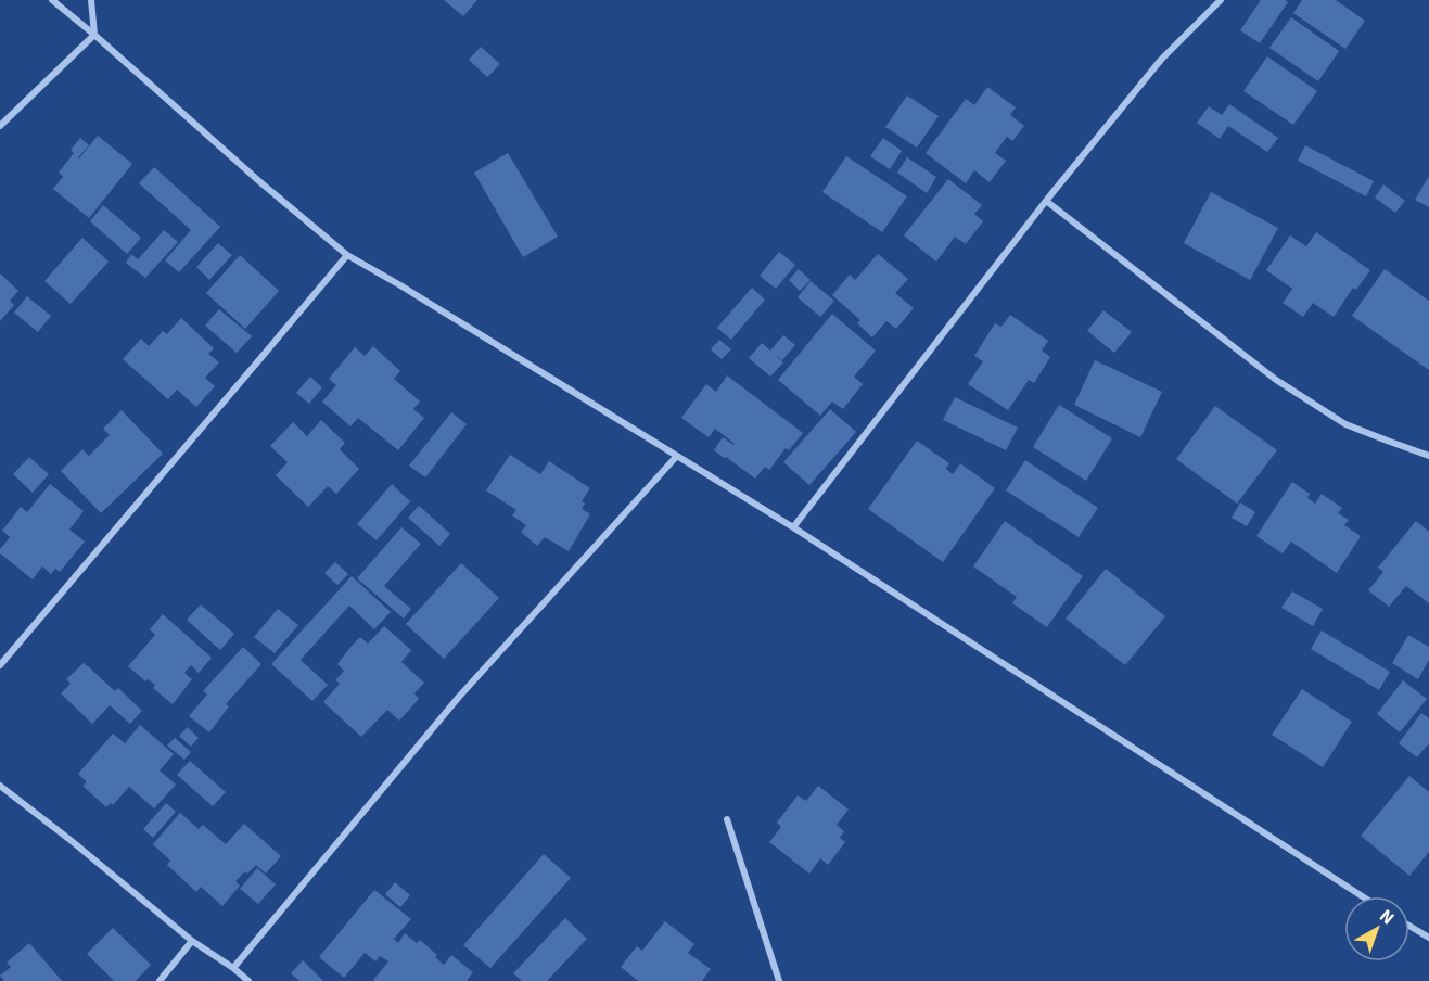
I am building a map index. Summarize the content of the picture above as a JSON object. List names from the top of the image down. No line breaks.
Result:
{"north":"top right"}
